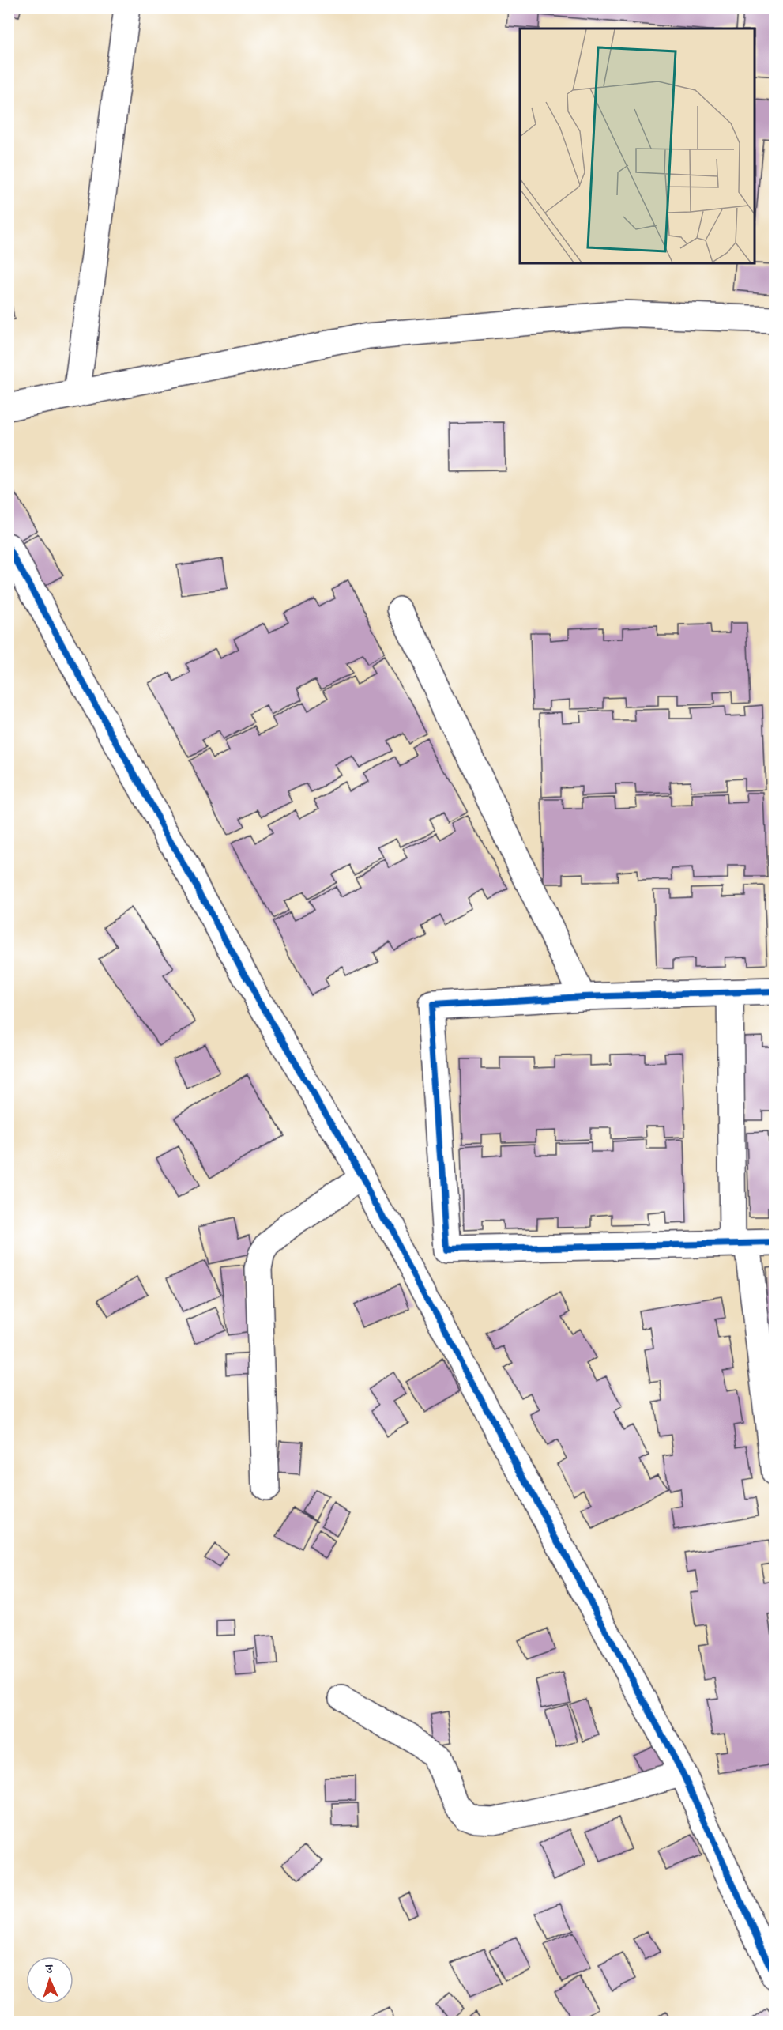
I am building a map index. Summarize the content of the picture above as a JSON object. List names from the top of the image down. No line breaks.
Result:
{"north":"top"}
